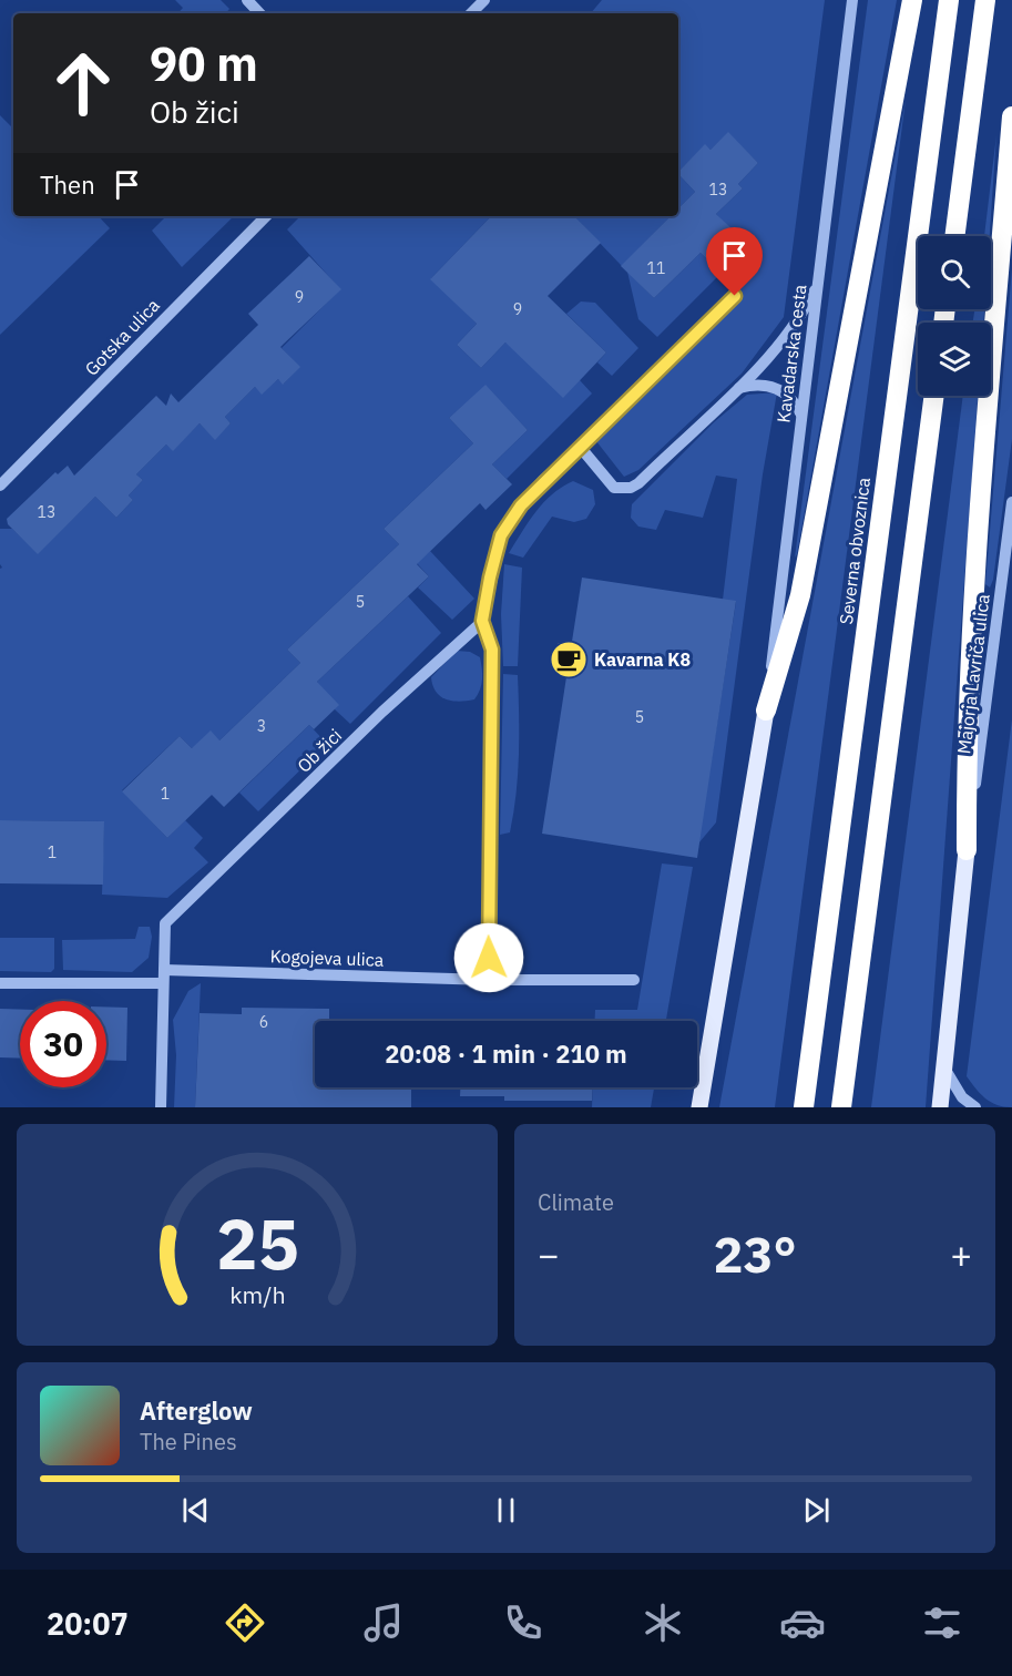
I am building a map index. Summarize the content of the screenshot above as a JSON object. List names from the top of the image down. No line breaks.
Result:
{"streets":{"highway":["Severna obvoznica"],"street":["Gotska ulica","Kavadarska cesta","Majorja Lavriča ulica","Ob žici","Kogojeva ulica"]},"crossings":[["Ob žici","Kogojeva ulica"]],"places":{"cafe":["Kavarna K8"]},"house_numbers":["13","11","9","9","13","5","5","3","1","1","6"],"page":{"turn":["90 m","Ob žici"],"then":"Then","limit":"30","trip":"20:08 · 1 min · 210 m","tile":"Climate","heat":["−","23°","+"],"song":["Afterglow","The Pines"],"tabs":"20:07","gauge":["25","km/h"]}}
